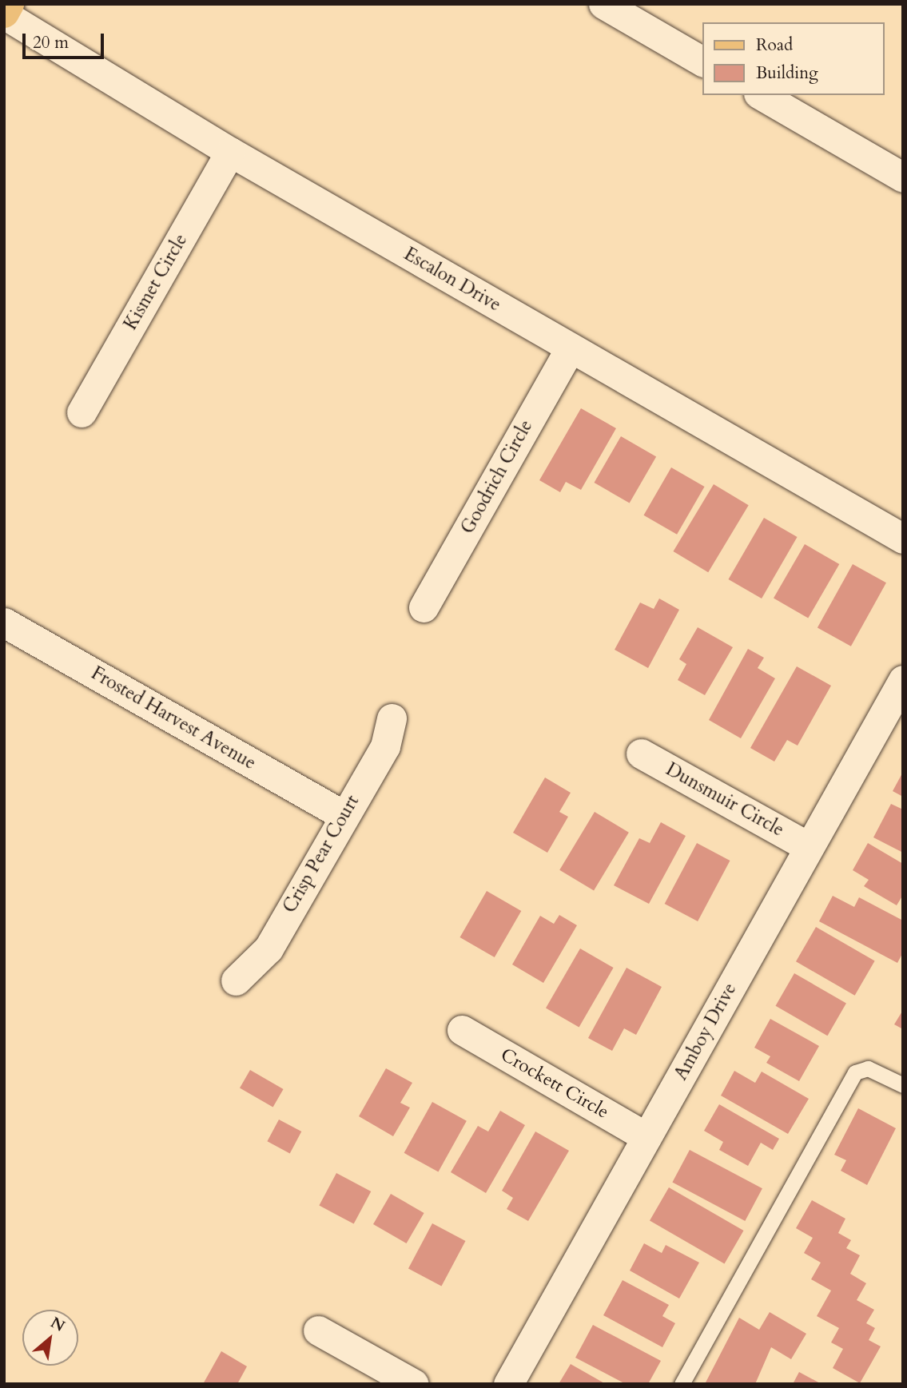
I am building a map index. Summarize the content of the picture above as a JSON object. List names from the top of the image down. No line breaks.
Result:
{"streets":{"street":["Escalon Drive","Kismet Circle","Goodrich Circle","Frosted Harvest Avenue","Dunsmuir Circle","Crisp Pear Court","Amboy Drive","Crockett Circle"]},"crossings":[["Escalon Drive","Kismet Circle"],["Escalon Drive","Goodrich Circle"],["Frosted Harvest Avenue","Crisp Pear Court"],["Dunsmuir Circle","Amboy Drive"],["Amboy Drive","Crockett Circle"]],"legend":["Road","Building"],"scale_bar":"20 m","north":"top right"}
